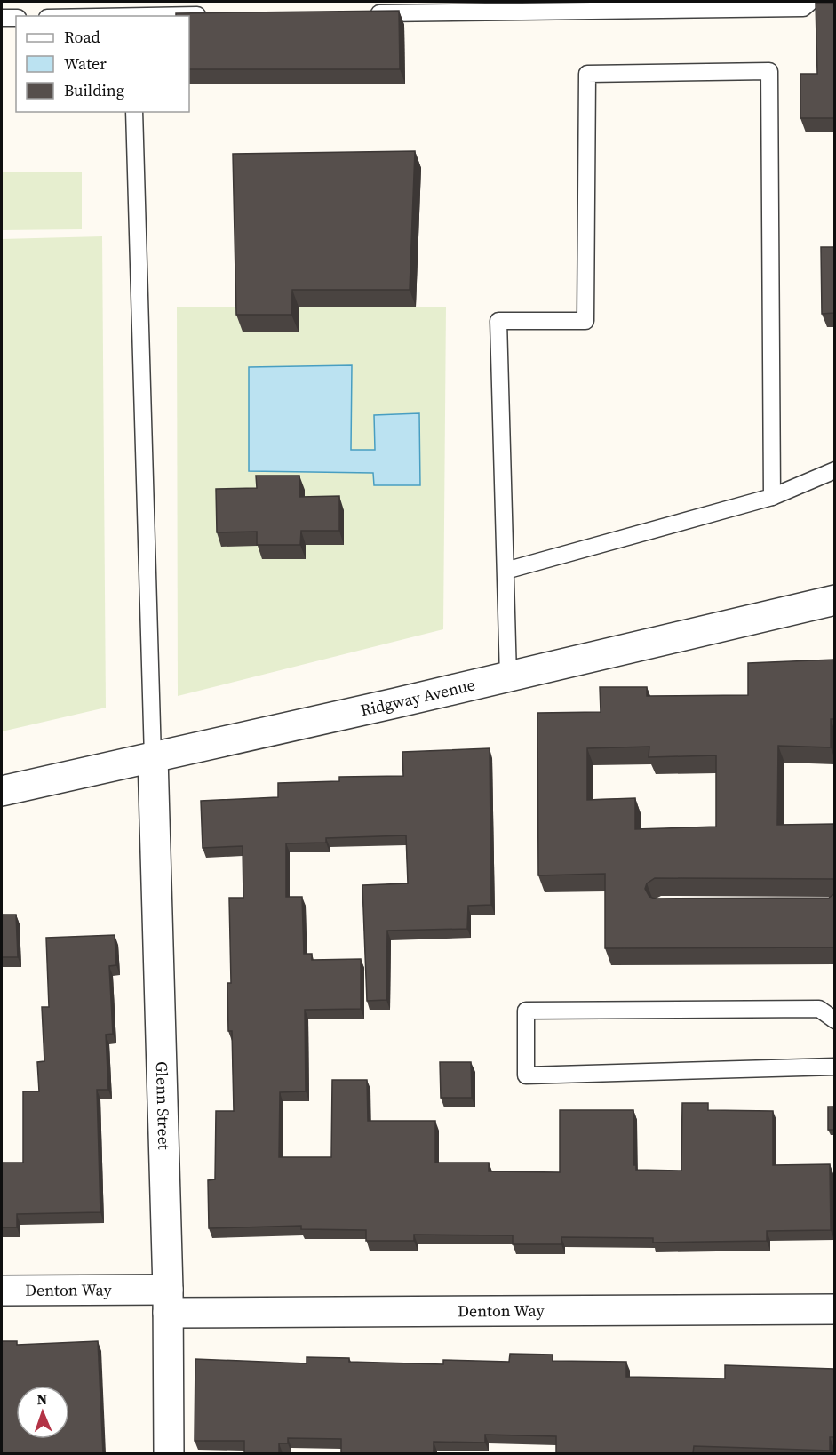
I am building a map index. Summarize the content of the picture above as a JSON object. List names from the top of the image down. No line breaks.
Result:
{"streets":{"street":["Ridgway Avenue","Glenn Street","Denton Way"]},"crossings":[["Ridgway Avenue","Glenn Street"],["Glenn Street","Denton Way"]],"legend":["Road","Water","Building"],"north":"top"}
